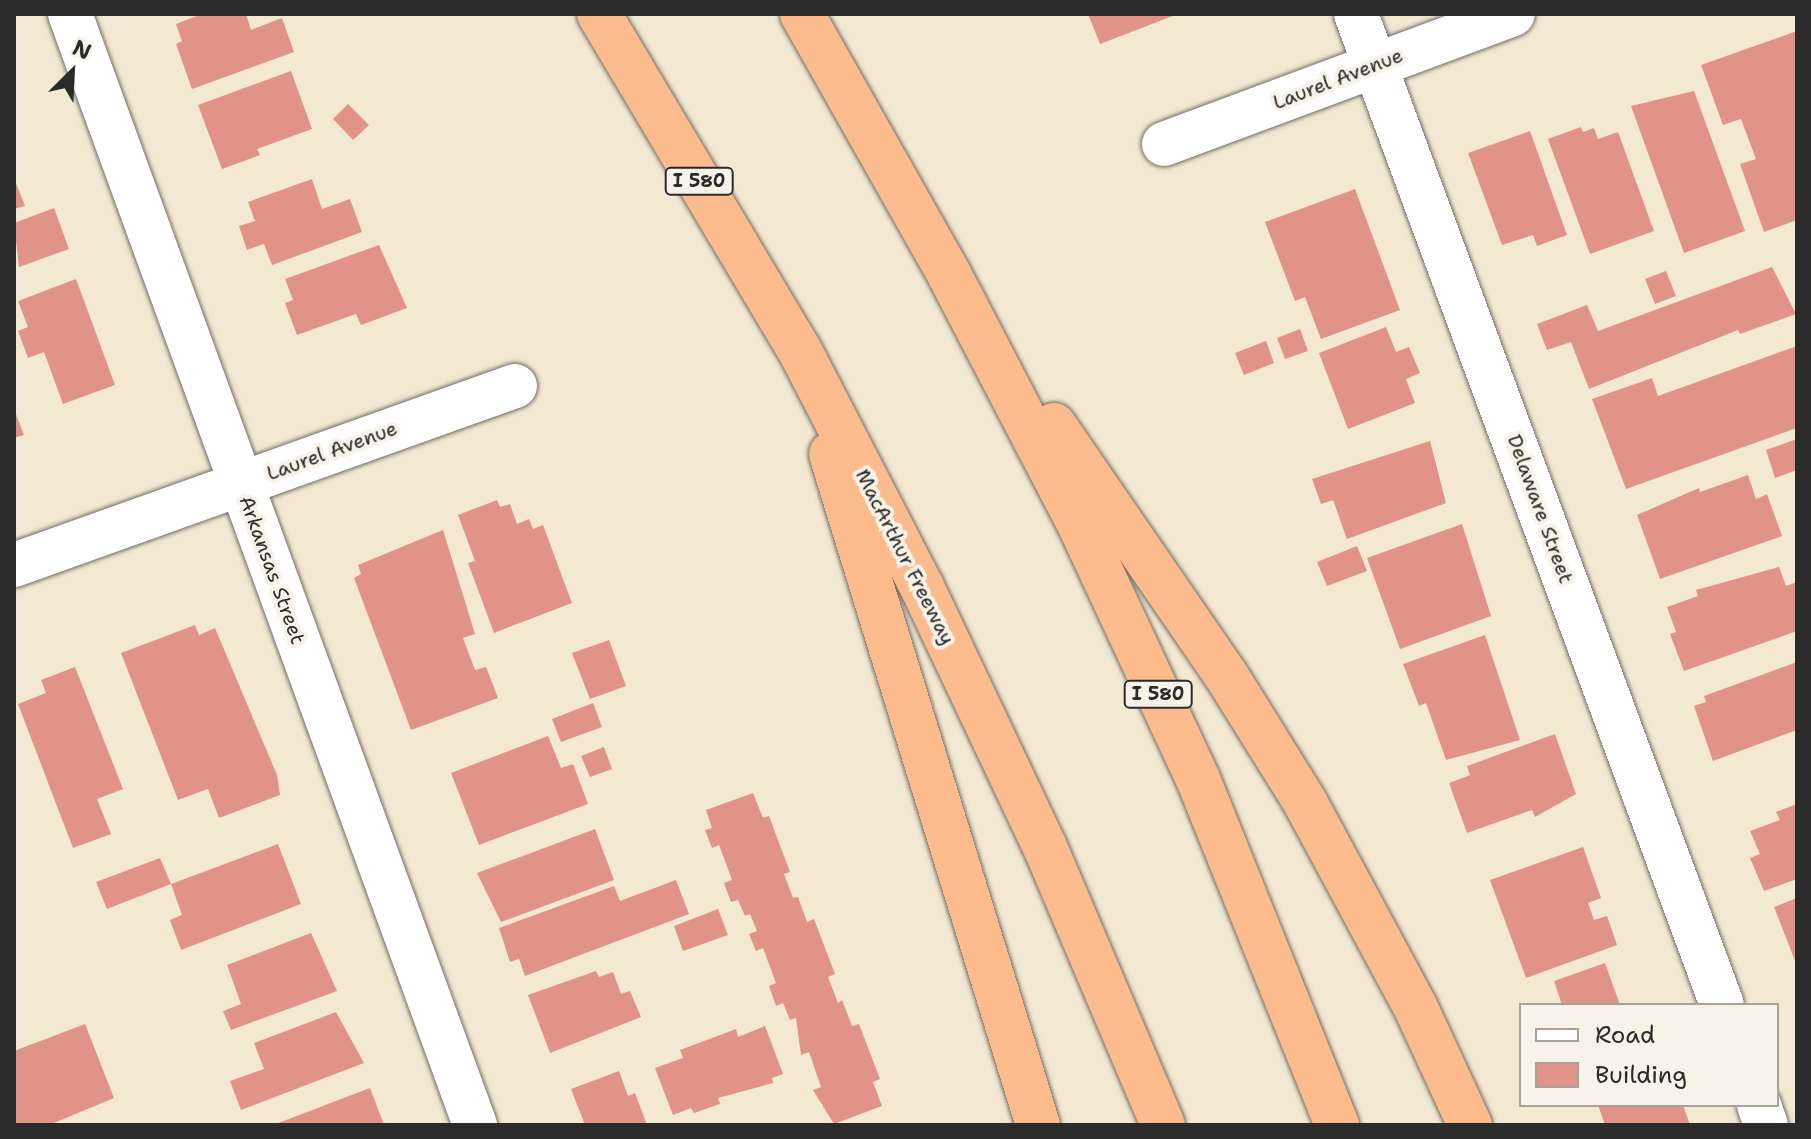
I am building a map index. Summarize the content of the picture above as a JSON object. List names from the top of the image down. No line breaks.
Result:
{"streets":{"highway":["I 580","MacArthur Freeway"],"street":["Laurel Avenue","Delaware Street","Arkansas Street"]},"crossings":[["Laurel Avenue","Delaware Street"],["Laurel Avenue","Arkansas Street"]],"legend":["Road","Building"],"north":"top right"}
